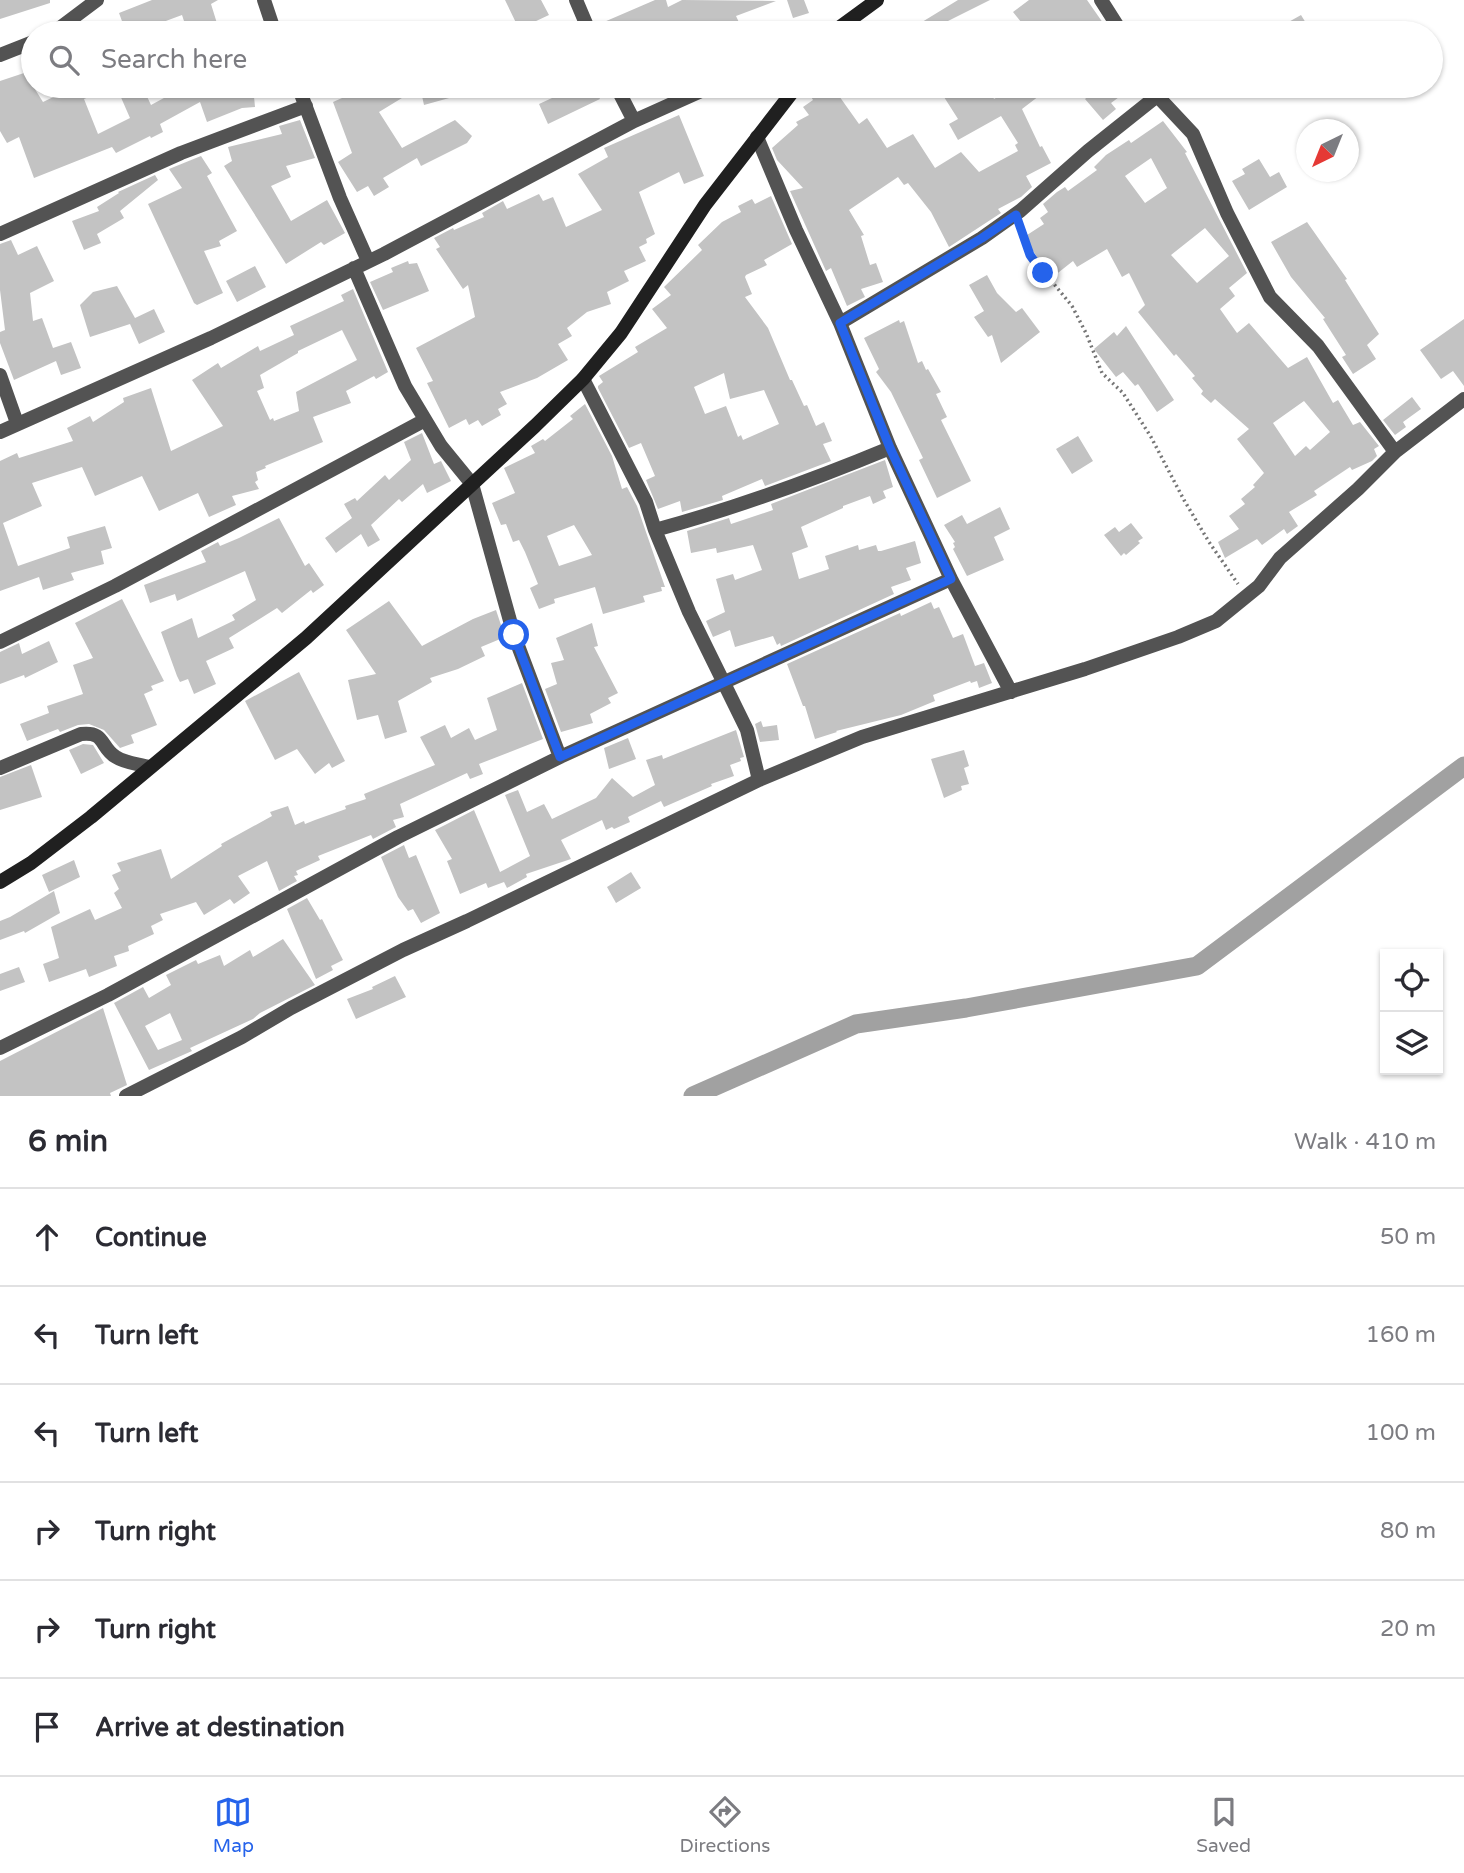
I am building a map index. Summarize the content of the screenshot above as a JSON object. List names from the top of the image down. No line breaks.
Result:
{"north":"bottom left","page":{"search":"Search here","heading":["6 min","Walk · 410 m"],"list":[["Continue","50 m"],["Turn left","160 m"],["Turn left","100 m"],["Turn right","80 m"],["Turn right","20 m"],"Arrive at destination"],"nav":["Map","Directions","Saved"]}}
